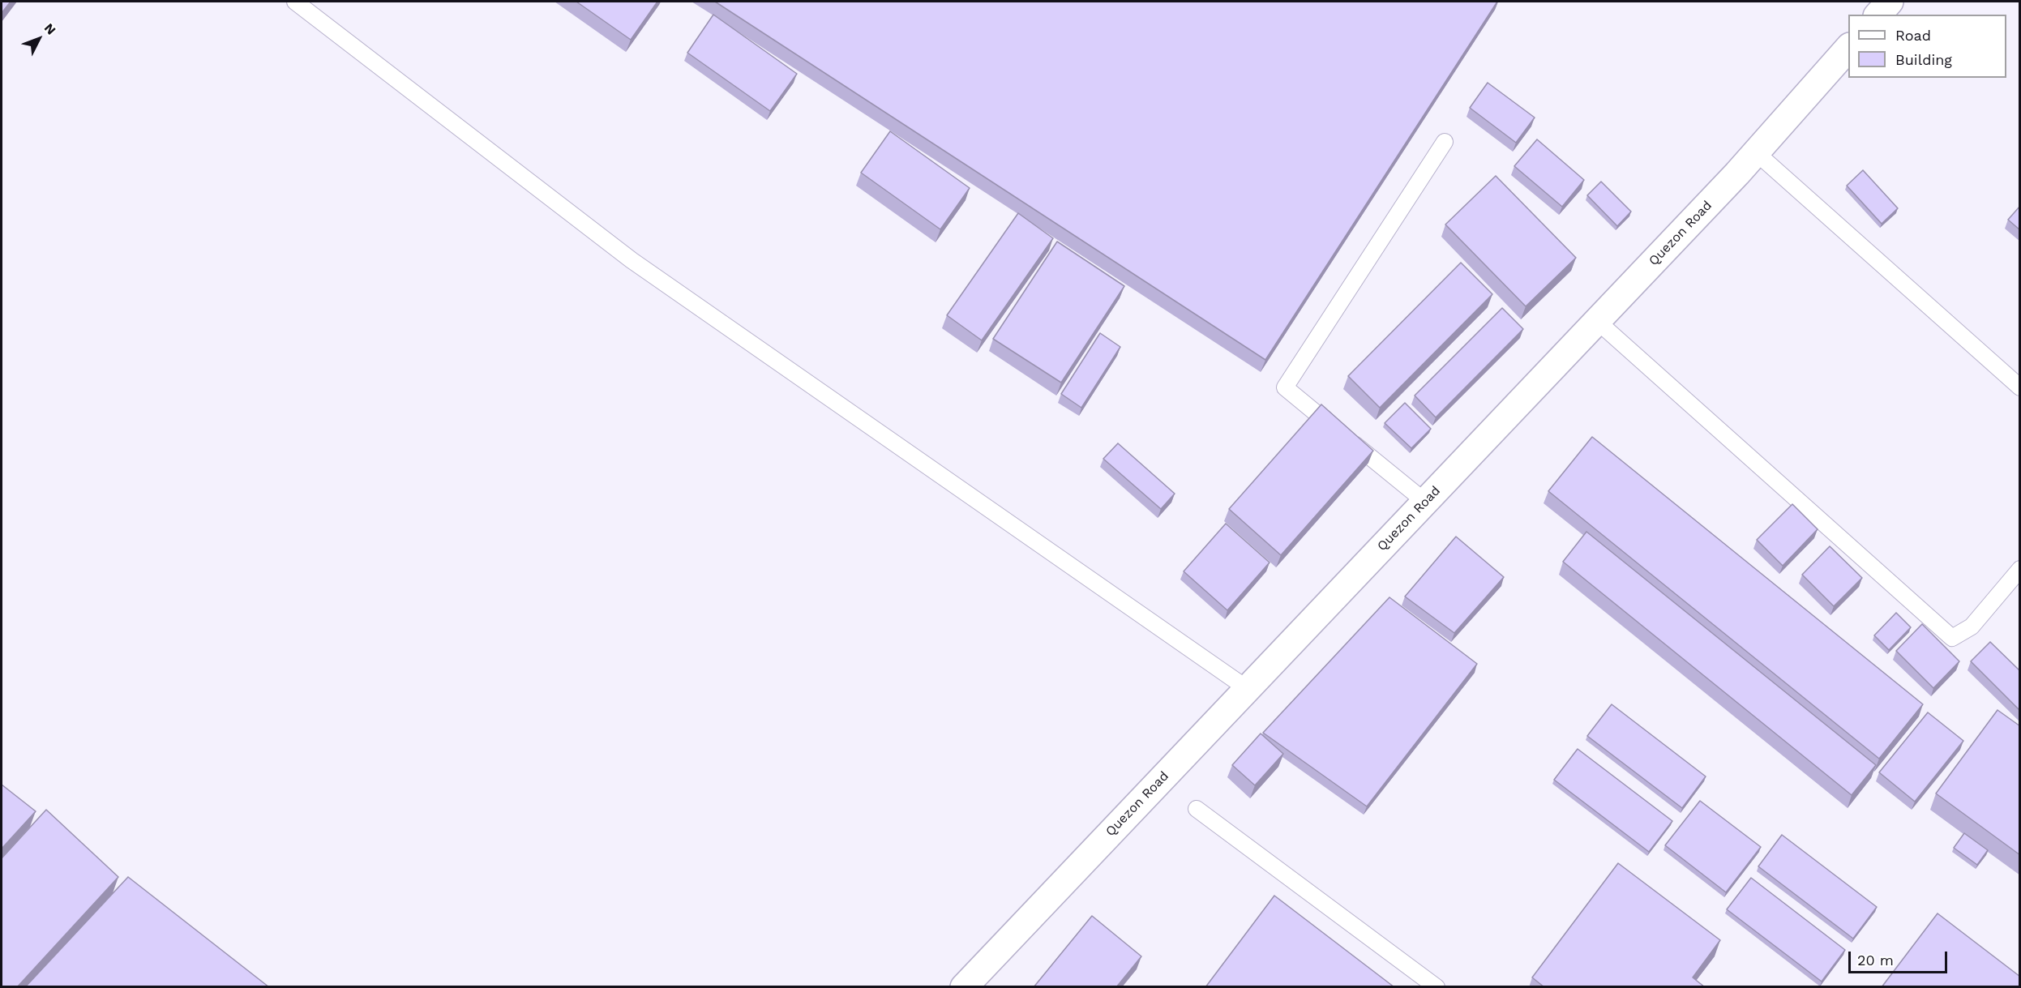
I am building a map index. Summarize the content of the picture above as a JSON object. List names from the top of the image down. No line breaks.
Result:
{"streets":{"main road":["Quezon Road"]},"legend":["Road","Building"],"scale_bar":"20 m","north":"top right"}
